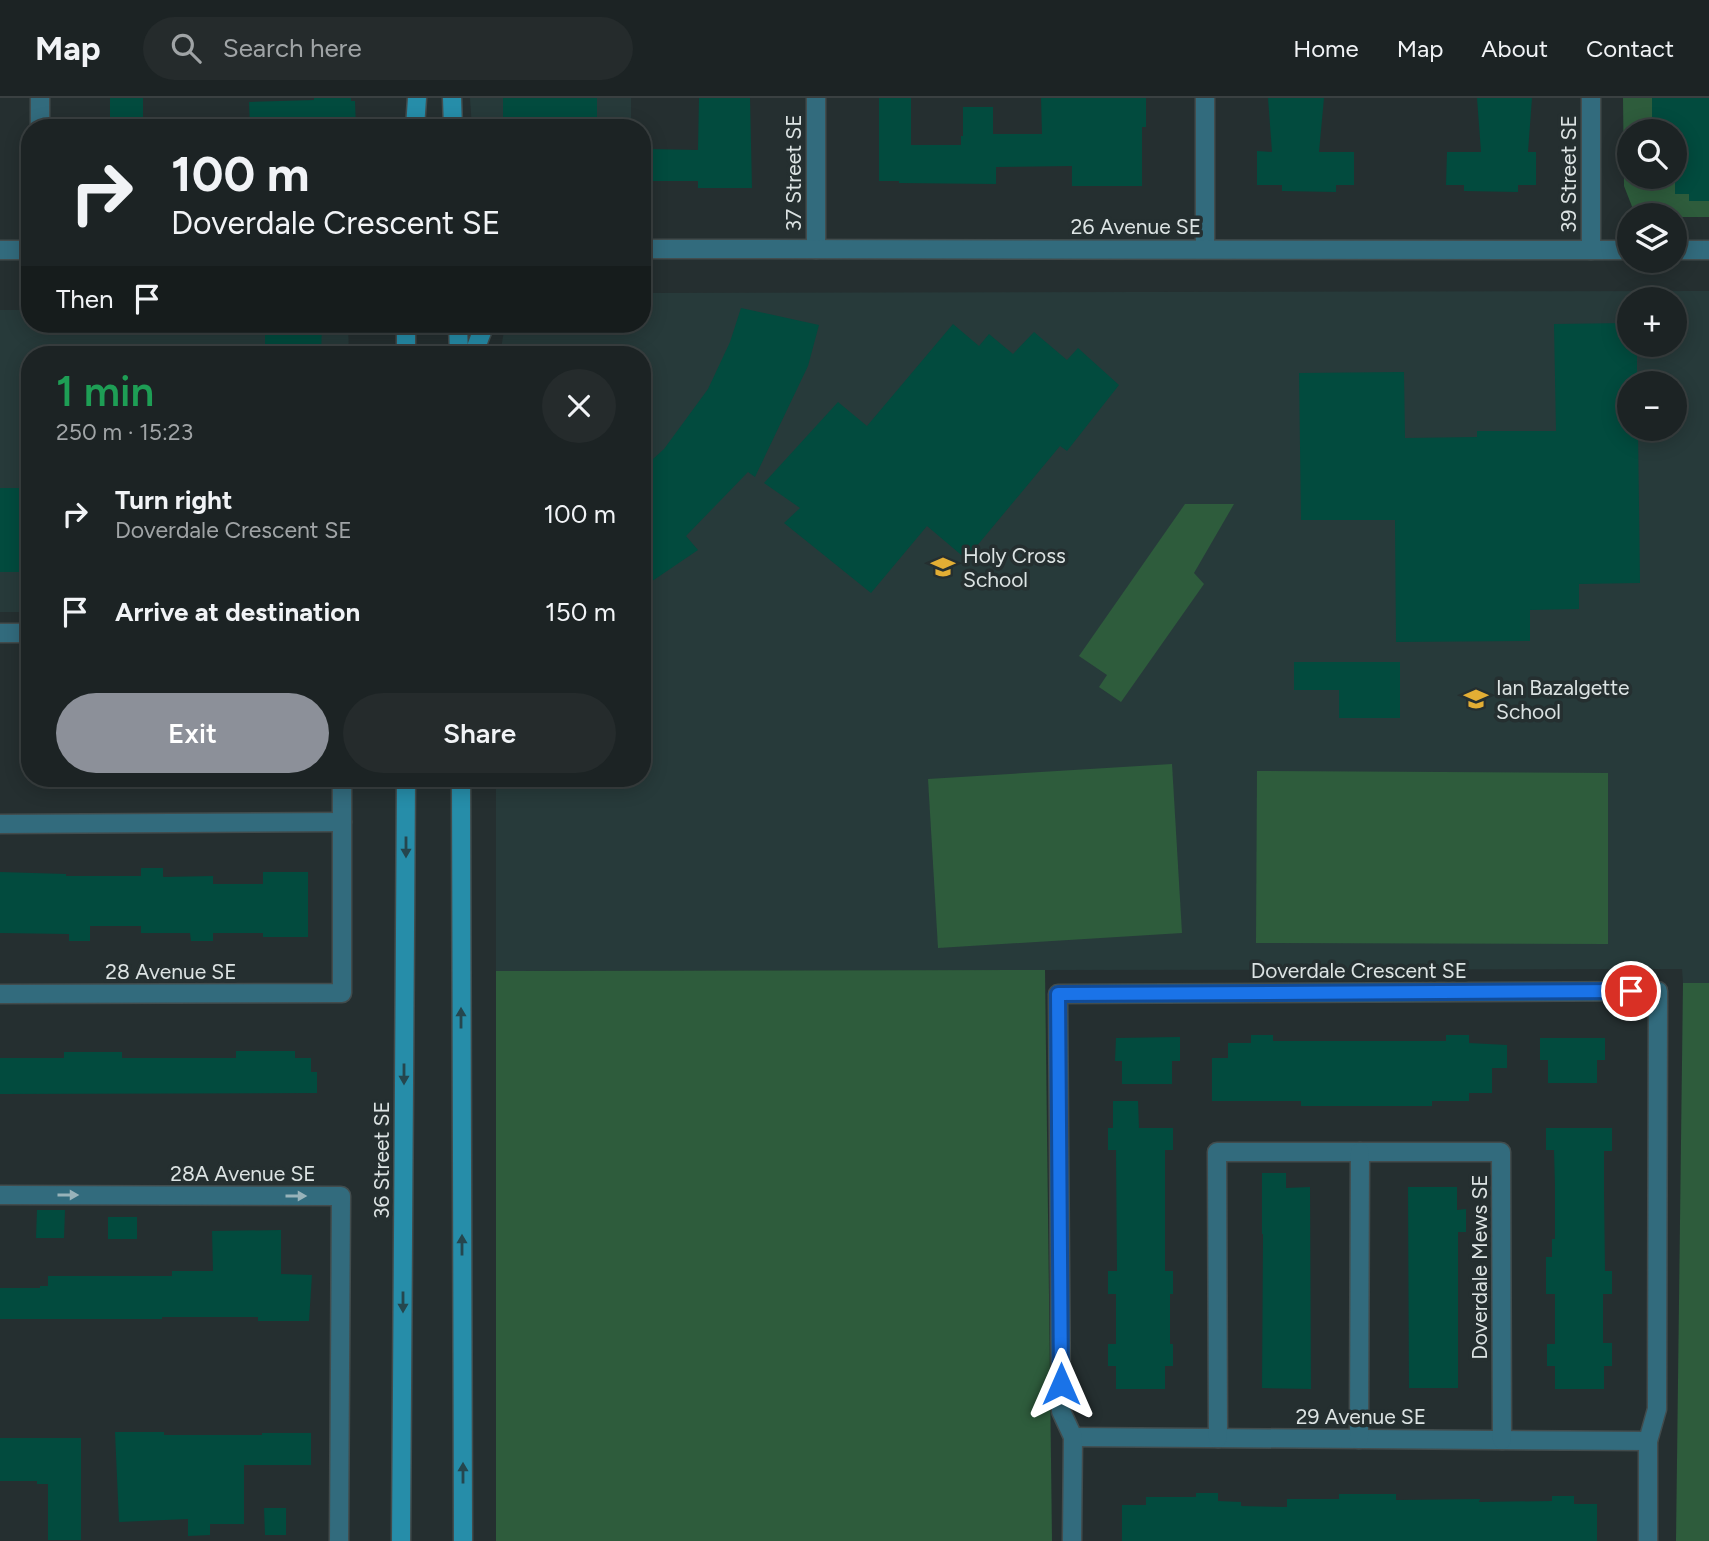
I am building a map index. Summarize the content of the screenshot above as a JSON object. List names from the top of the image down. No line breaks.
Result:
{"streets":{"main road":["36 Street SE"],"street":["37 Street SE","39 Street SE","26 Avenue SE","Doverdale Crescent SE","28 Avenue SE","28A Avenue SE","Doverdale Mews SE","29 Avenue SE"]},"crossings":[["37 Street SE","26 Avenue SE"],["39 Street SE","26 Avenue SE"],["Doverdale Crescent SE","29 Avenue SE"],["Doverdale Mews SE","29 Avenue SE"]],"places":{"school or university":["Holy Cross School","Ian Bazalgette School"]},"page":{"header":"Map","search":"Search here","nav":["Home","Map","About","Contact"],"map_buttons":["+","−"],"turn":["100 m","Doverdale Crescent SE"],"then":"Then","heading":["1 min","250 m · 15:23"],"list":[{"name":"Turn right","note":"Doverdale Crescent SE","value":"100 m"},{"name":"Arrive at destination","value":"150 m"}],"buttons":["Exit","Share"]}}
